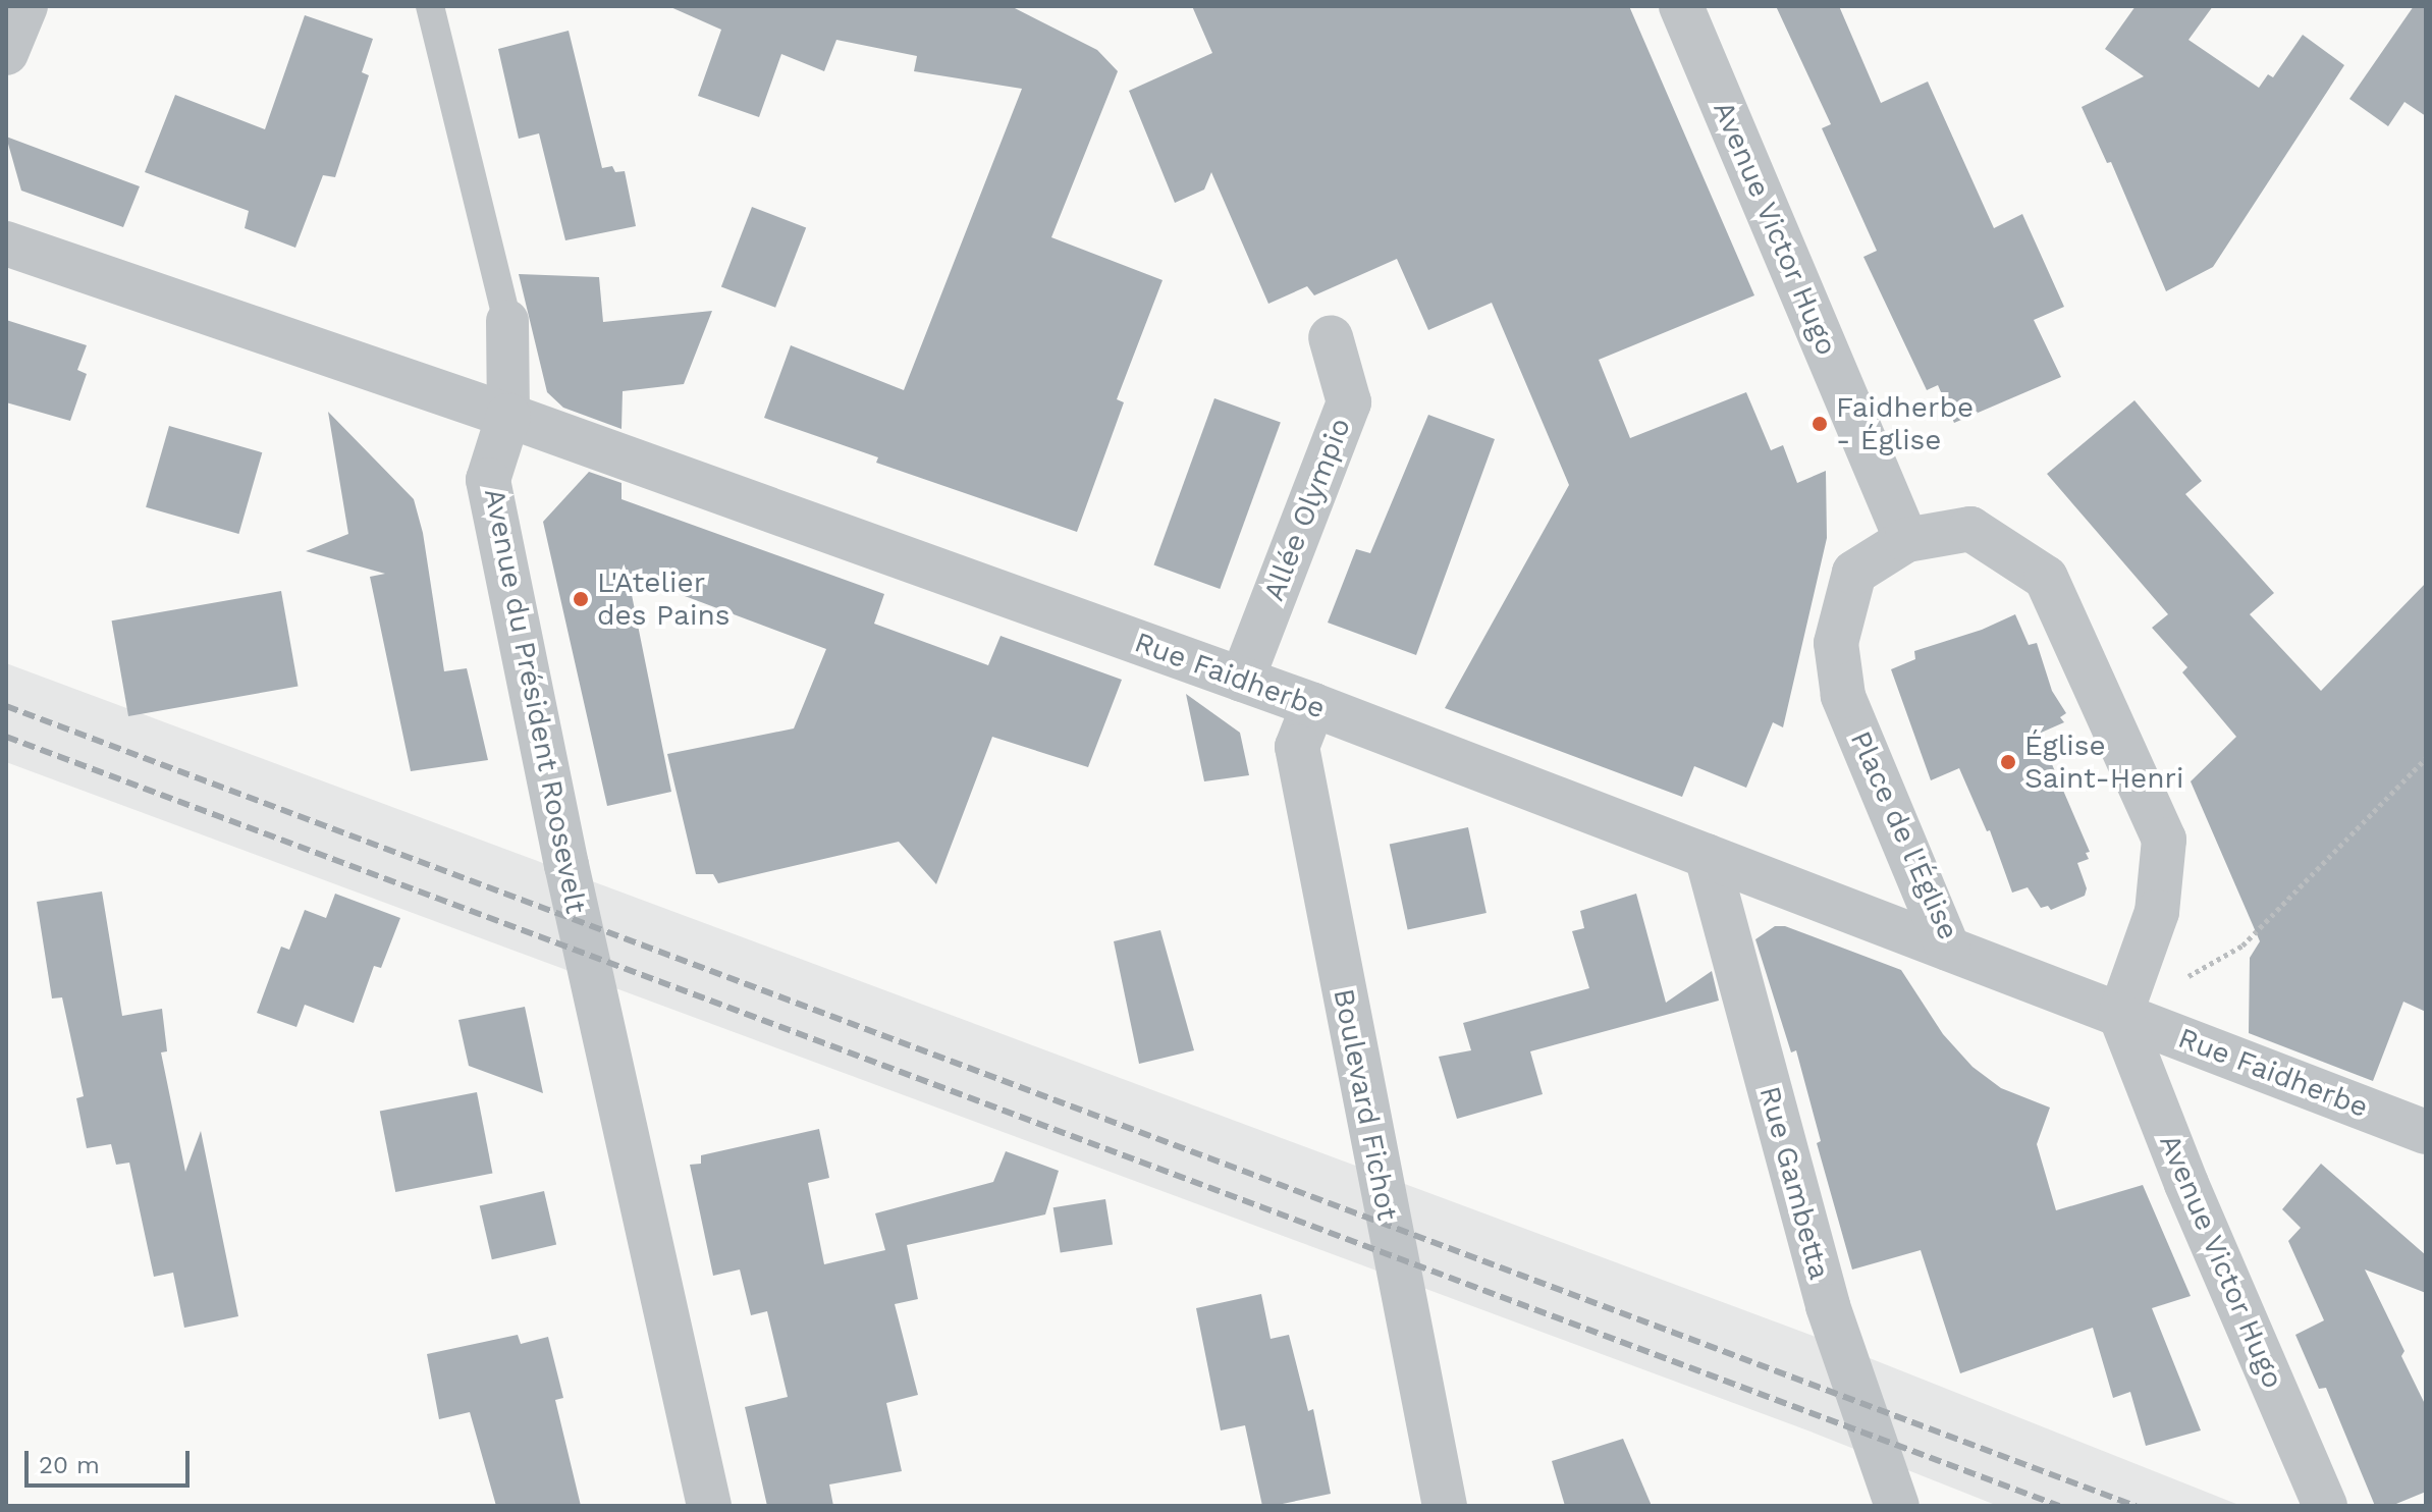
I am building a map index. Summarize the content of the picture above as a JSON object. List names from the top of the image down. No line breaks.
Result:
{"streets":{"street":["Avenue Victor Hugo","Allée Olympio","Rue Faidherbe","Avenue du Président Roosevelt","Place de l'Église","Boulevard Fichot","Rue Gambetta"]},"crossings":[["Avenue Victor Hugo","Rue Faidherbe"],["Avenue Victor Hugo","Place de l'Église"],["Allée Olympio","Rue Faidherbe"],["Rue Faidherbe","Avenue du Président Roosevelt"],["Rue Faidherbe","Place de l'Église"],["Rue Faidherbe","Boulevard Fichot"],["Rue Faidherbe","Rue Gambetta"]],"places":["Faidherbe - Église","L'Atelier des Pains","Église Saint-Henri"],"scale_bar":"20 m"}
